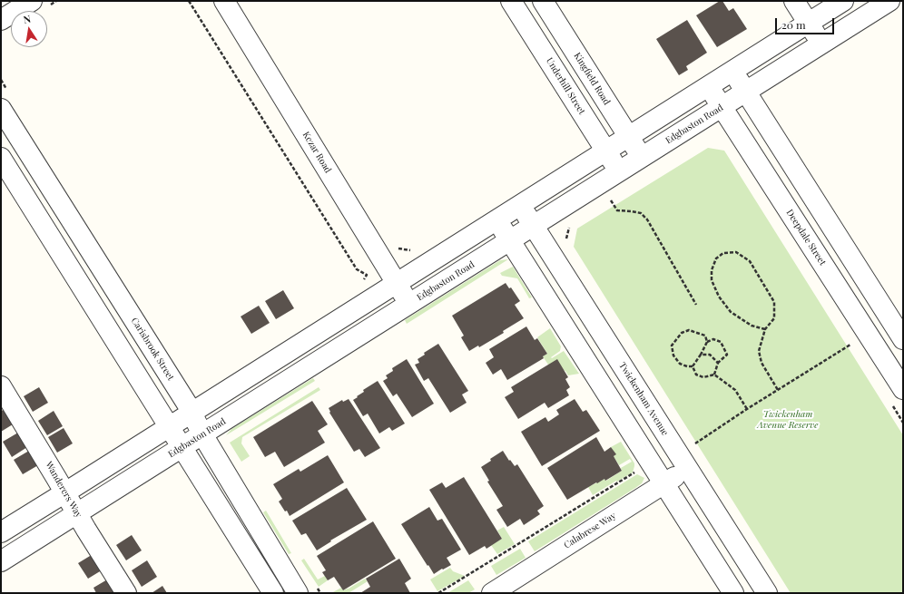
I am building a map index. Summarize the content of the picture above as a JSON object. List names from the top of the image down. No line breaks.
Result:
{"streets":{"street":["Kingfield Road","Underhill Street","Edgbaston Road","Kezar Road","Deepdale Street","Carisbrook Street","Twickenham Avenue","Wanderers Way","Calabrese Way"]},"crossings":[["Kingfield Road","Edgbaston Road"],["Underhill Street","Edgbaston Road"],["Edgbaston Road","Kezar Road"],["Edgbaston Road","Deepdale Street"],["Edgbaston Road","Carisbrook Street"],["Edgbaston Road","Twickenham Avenue"],["Edgbaston Road","Wanderers Way"],["Twickenham Avenue","Calabrese Way"]],"parks":["Twickenham Avenue Reserve"],"scale_bar":"20 m","north":"top"}
